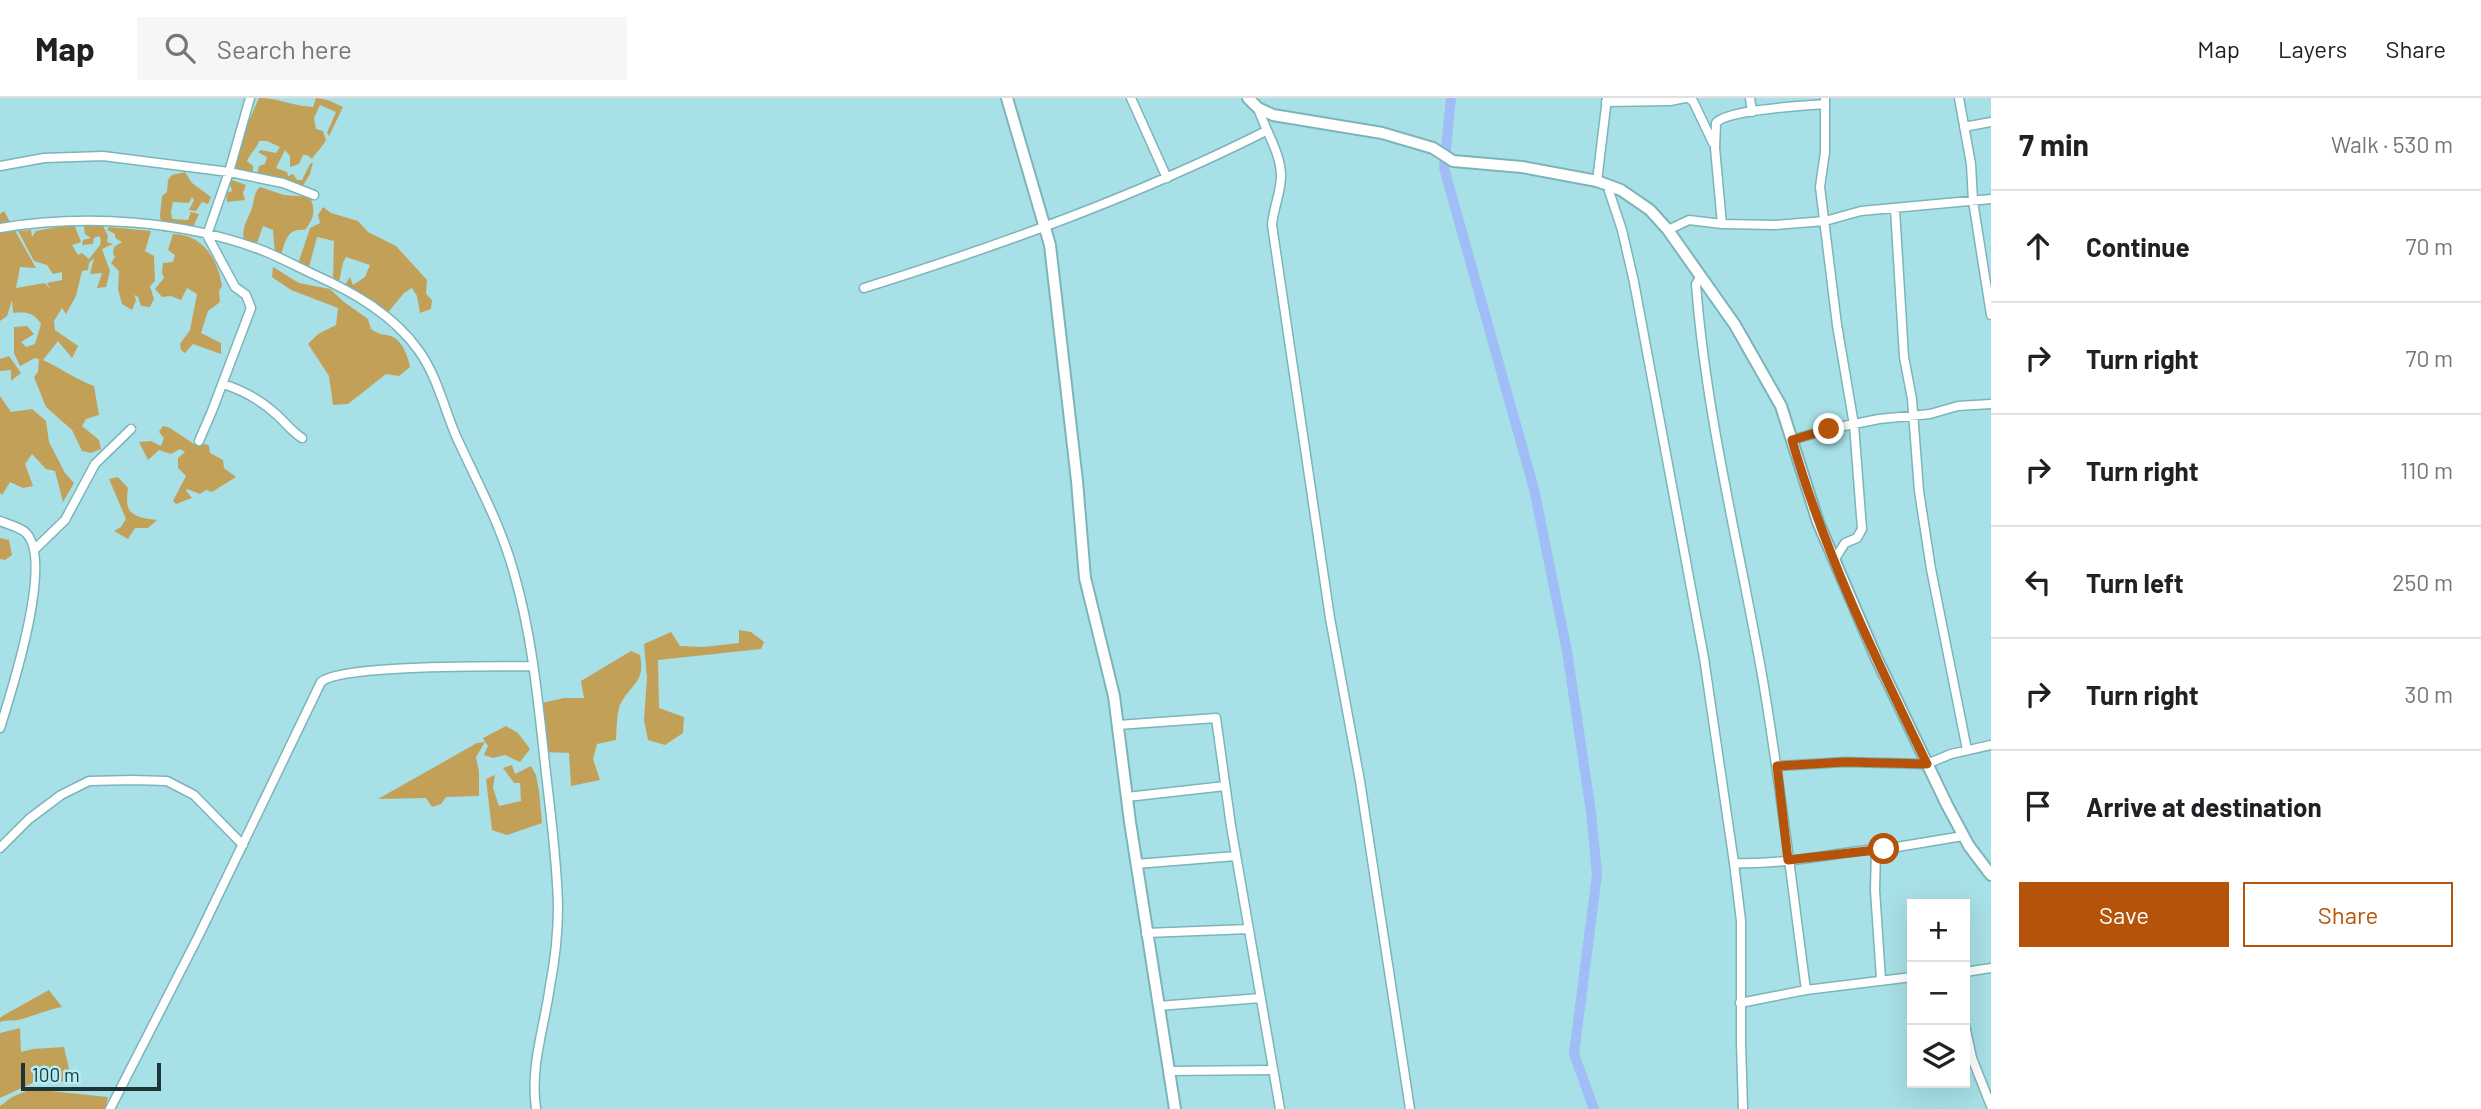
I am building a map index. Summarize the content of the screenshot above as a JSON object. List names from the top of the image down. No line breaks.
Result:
{"scale_bar":"100 m","page":{"header":"Map","search":"Search here","nav":["Map","Layers","Share"],"heading":["7 min","Walk · 530 m"],"list":[["Continue","70 m"],["Turn right","70 m"],["Turn right","110 m"],["Turn left","250 m"],["Turn right","30 m"],"Arrive at destination"],"buttons":["Save","Share"],"map_buttons":["+","−"],"scale":"100 m"}}
